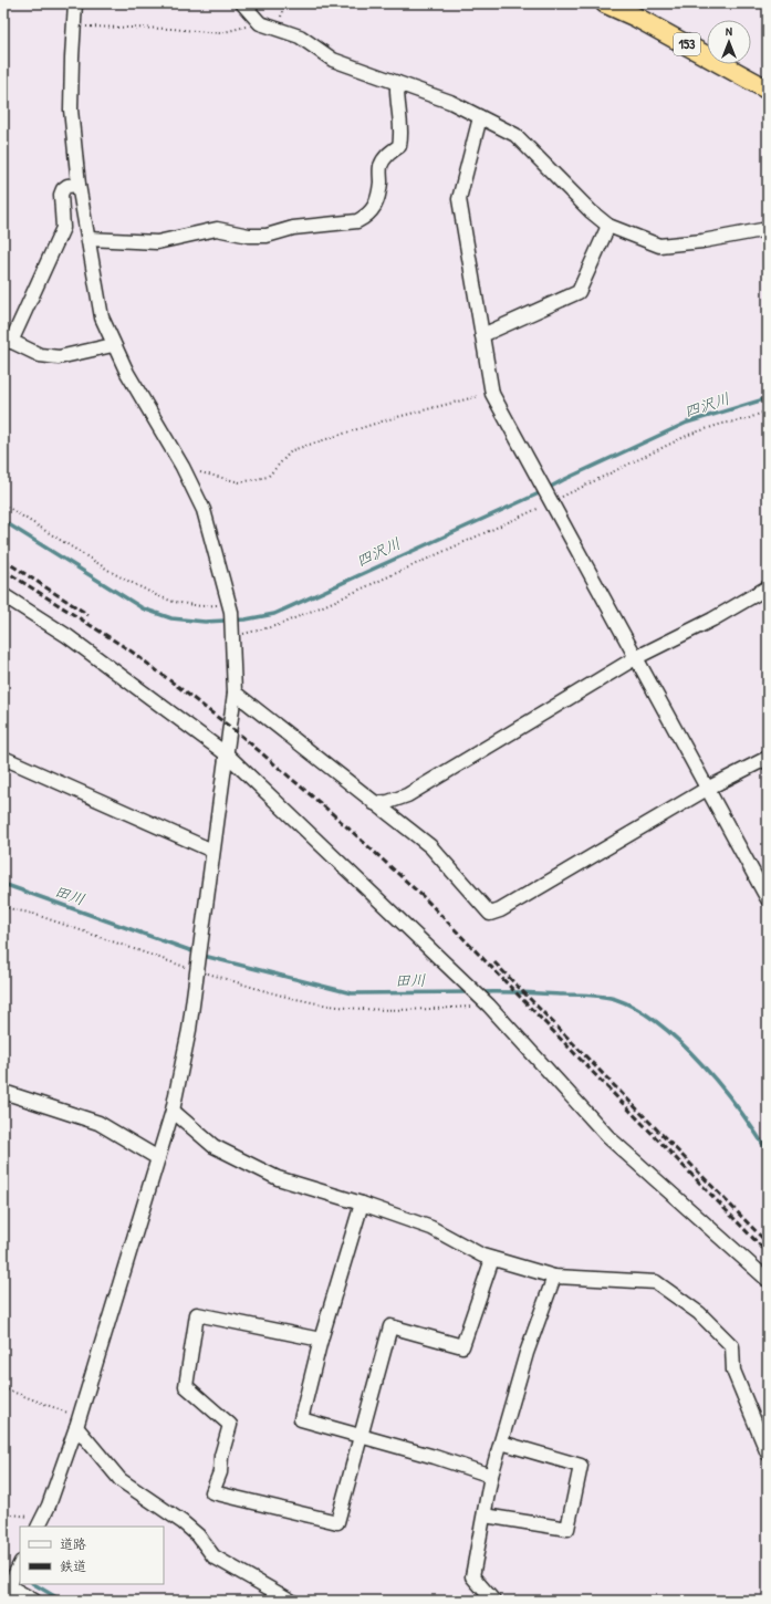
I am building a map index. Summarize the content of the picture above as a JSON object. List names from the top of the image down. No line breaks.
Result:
{"streets":{"highway":["153"]},"water":["四沢川","田川"],"legend":["道路","鉄道"],"north":"top"}
